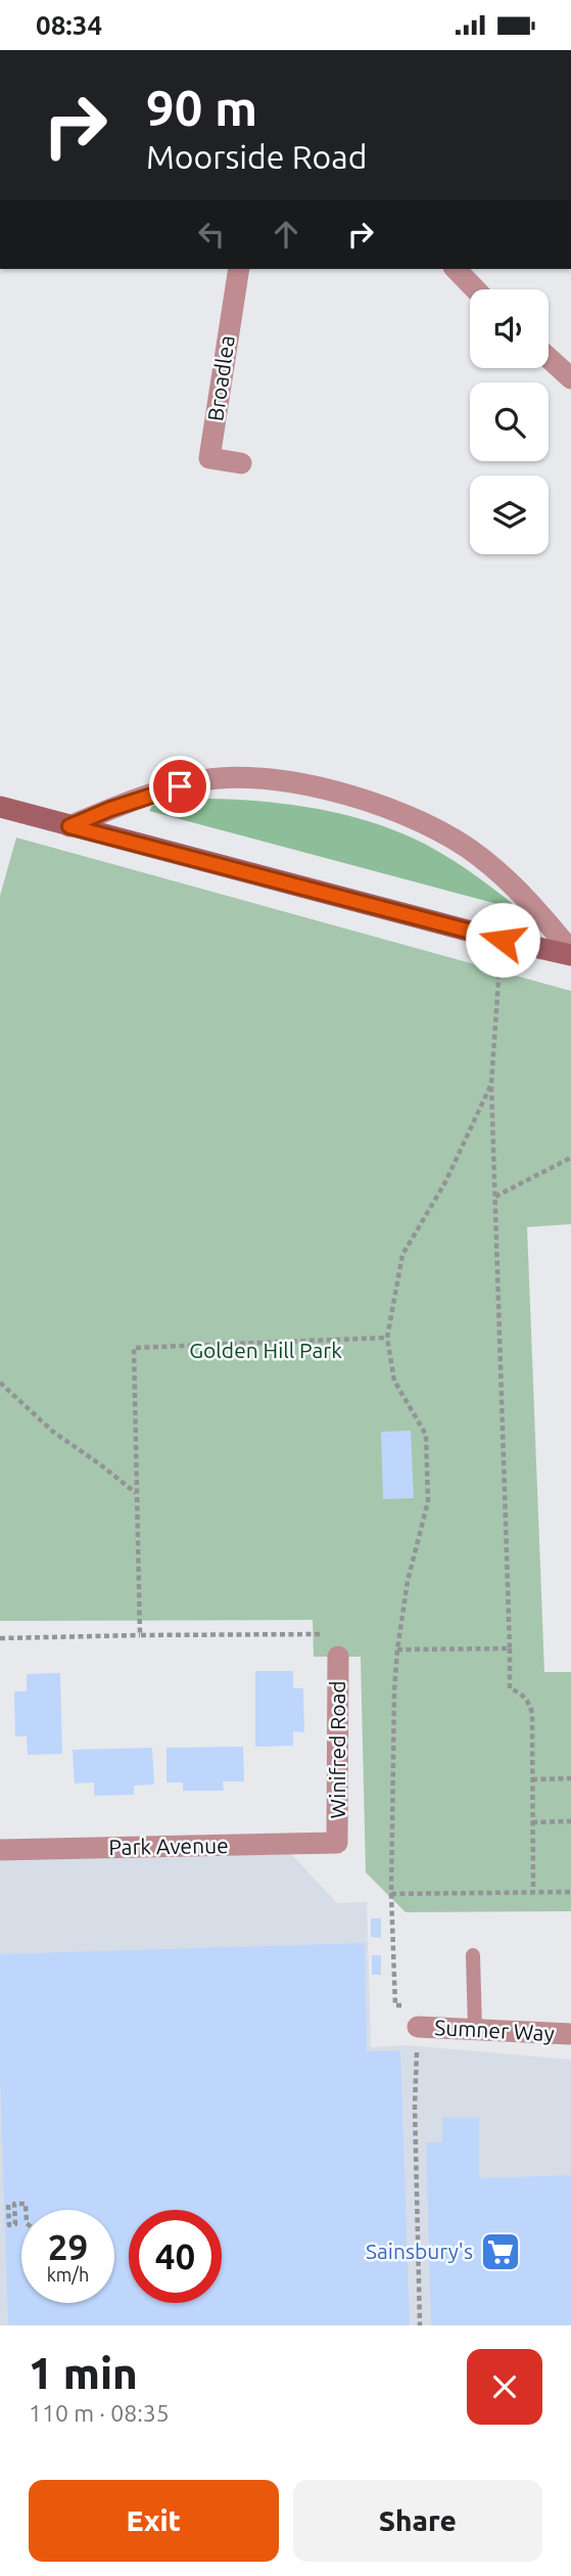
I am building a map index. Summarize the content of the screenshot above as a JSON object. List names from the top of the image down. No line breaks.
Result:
{"streets":{"street":["Broadlea","Winifred Road","Park Avenue","Sumner Way"]},"crossings":[["Winifred Road","Park Avenue"]],"parks":["Golden Hill Park"],"places":{"supermarket":["Sainsbury's"]},"page":{"status":"08:34","turn":["90 m","Moorside Road"],"speed":"29 km/h","limit":"40","heading":["1 min","110 m · 08:35"],"buttons":["Exit","Share"]}}
